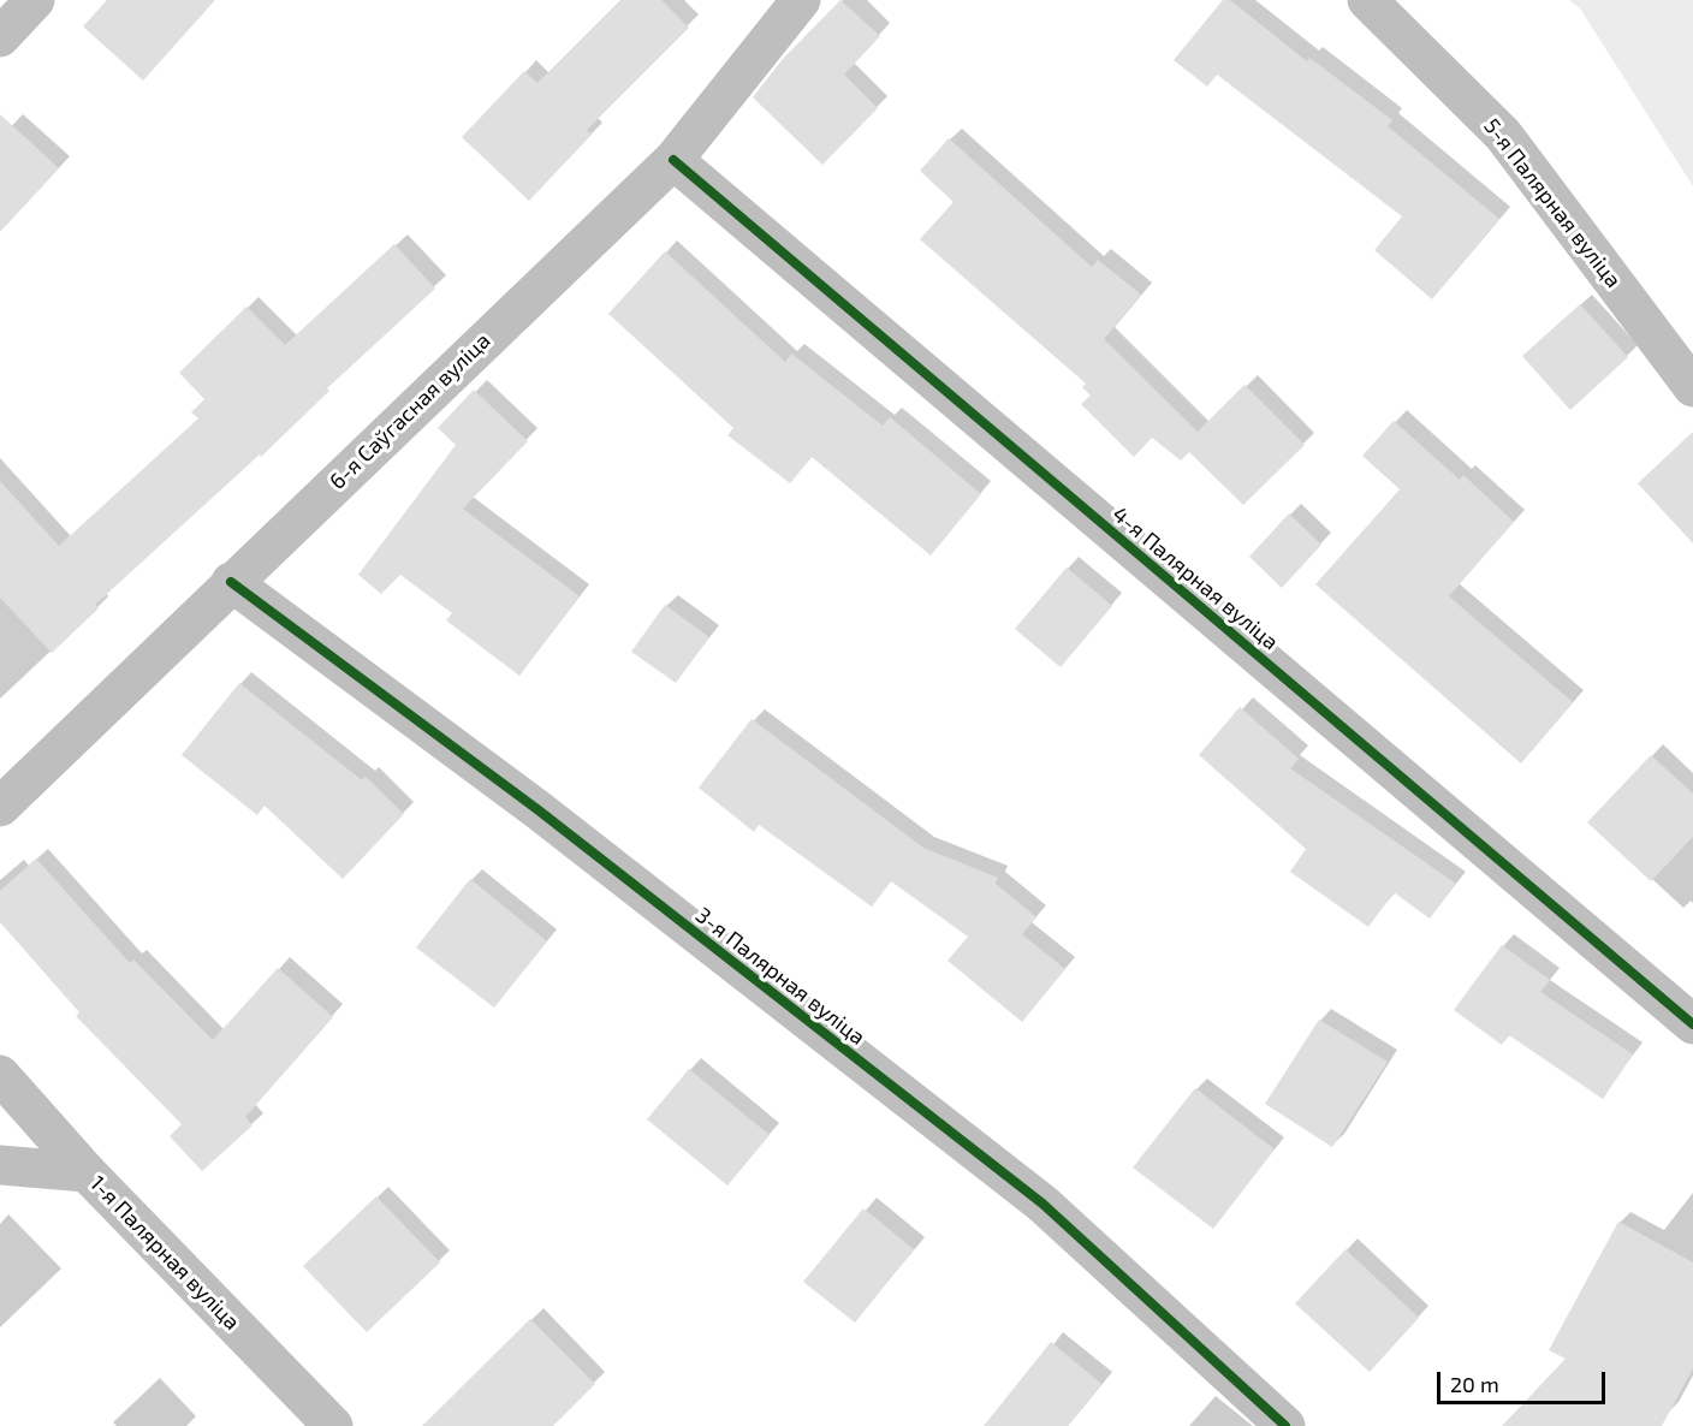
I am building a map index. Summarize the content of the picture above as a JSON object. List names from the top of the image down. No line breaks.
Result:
{"streets":{"street":["5-я Палярная вуліца","6-я Саўгасная вуліца","4-я Палярная вуліца","3-я Палярная вуліца","1-я Палярная вуліца"]},"crossings":[["6-я Саўгасная вуліца","4-я Палярная вуліца"],["6-я Саўгасная вуліца","3-я Палярная вуліца"]],"scale_bar":"20 m"}
